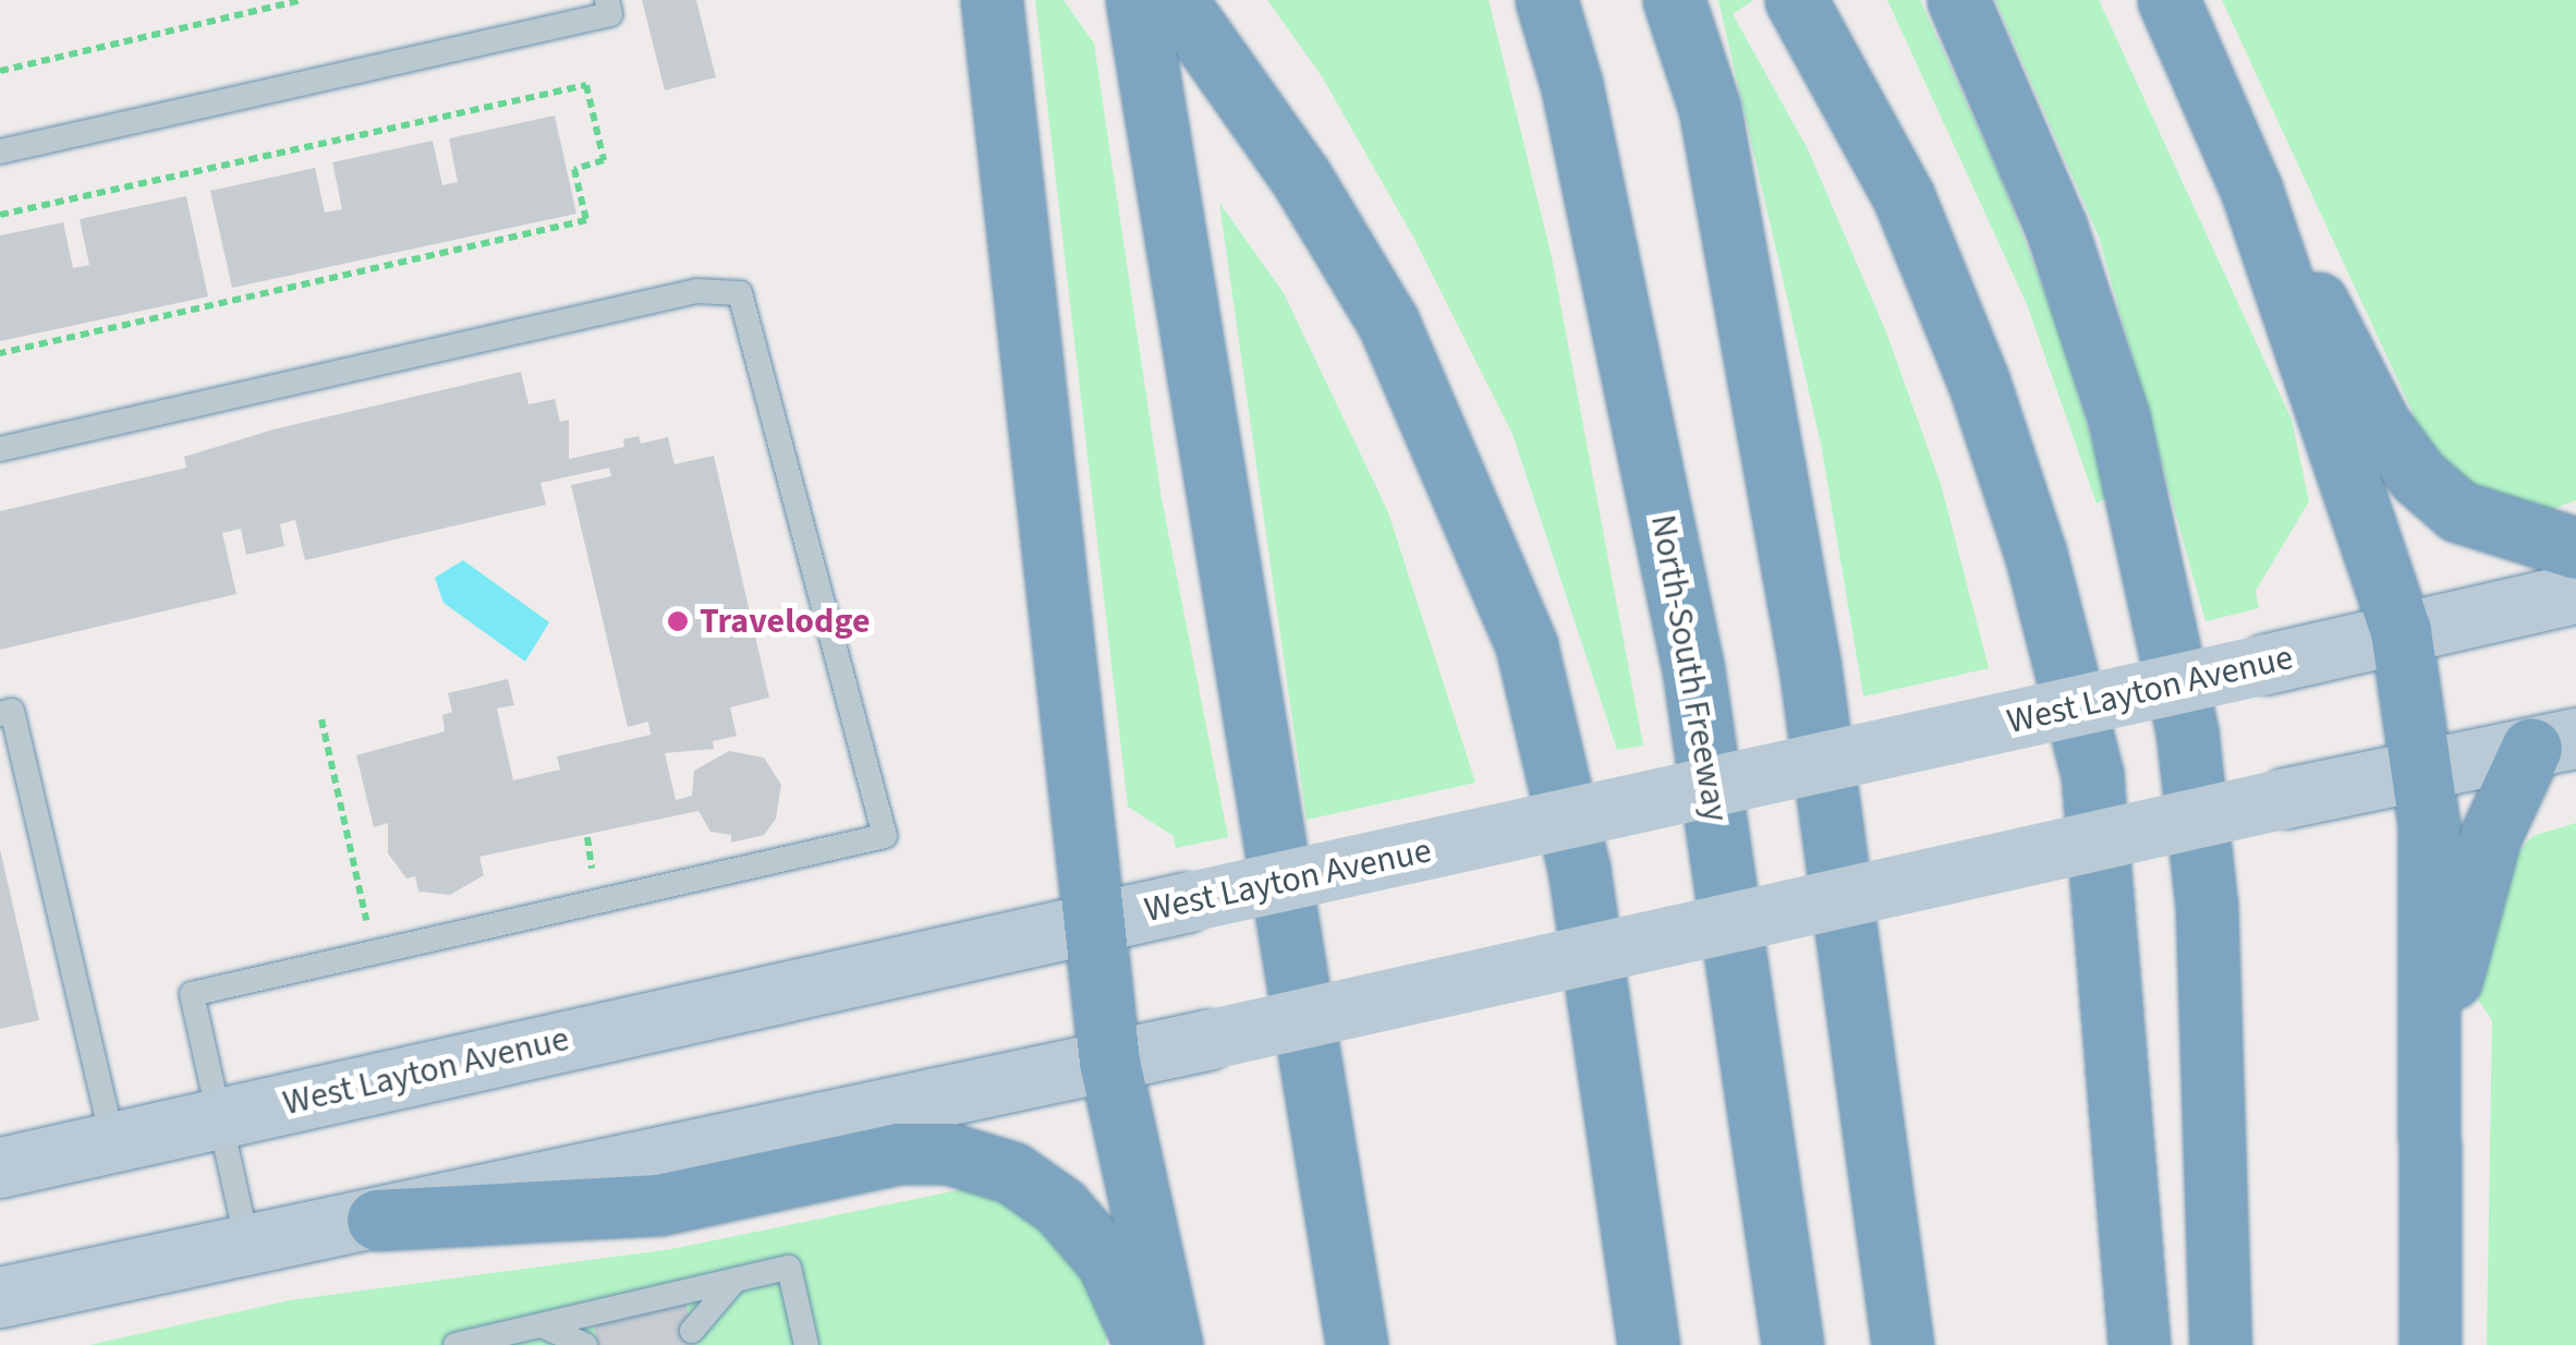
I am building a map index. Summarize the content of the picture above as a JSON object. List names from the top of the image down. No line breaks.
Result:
{"streets":{"highway":["North-South Freeway"],"main road":["West Layton Avenue"]},"places":["Travelodge"]}
